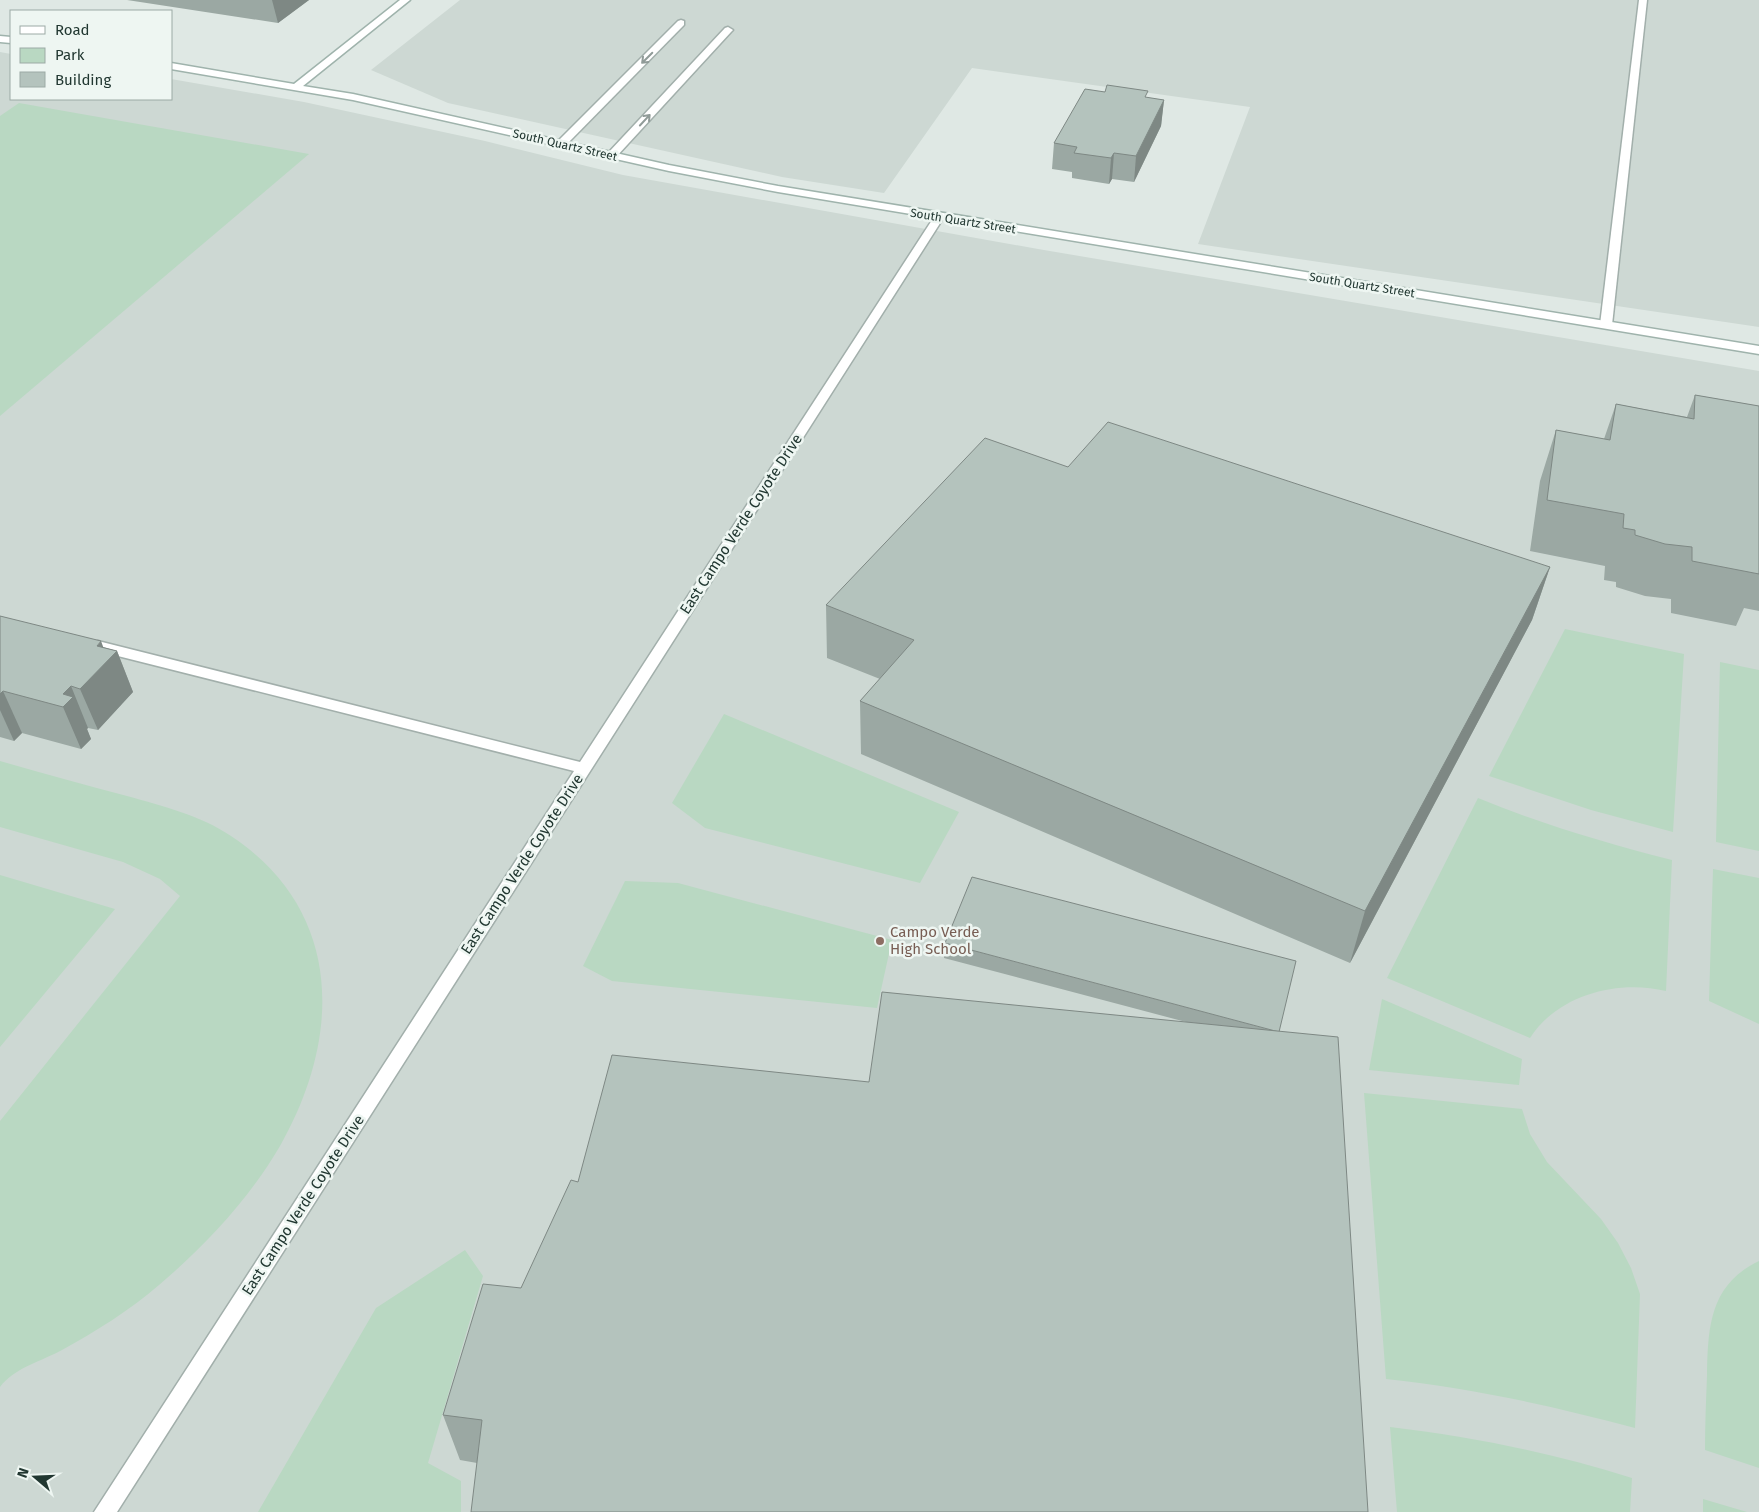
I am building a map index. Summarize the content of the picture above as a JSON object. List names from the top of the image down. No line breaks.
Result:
{"streets":{"street":["South Quartz Street","East Campo Verde Coyote Drive"]},"crossings":[["South Quartz Street","East Campo Verde Coyote Drive"]],"places":["Campo Verde High School"],"legend":["Road","Park","Building"],"north":"left"}
